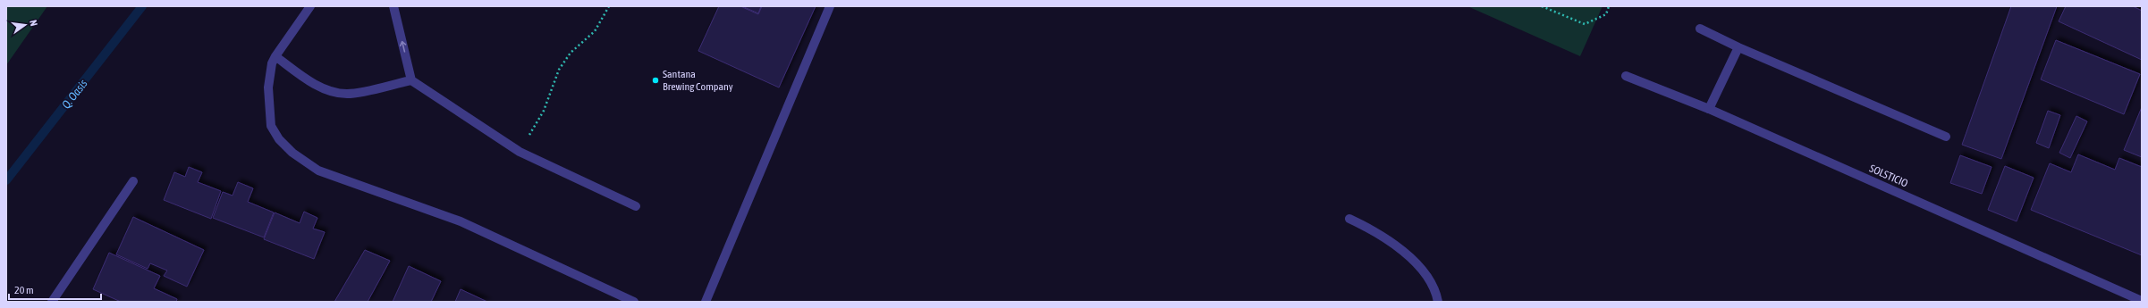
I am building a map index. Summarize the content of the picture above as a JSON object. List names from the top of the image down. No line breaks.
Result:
{"streets":{"street":["SOLSTICIO"]},"water":["Q. Oasis"],"places":["Santana Brewing Company"],"scale_bar":"20 m","north":"right"}
